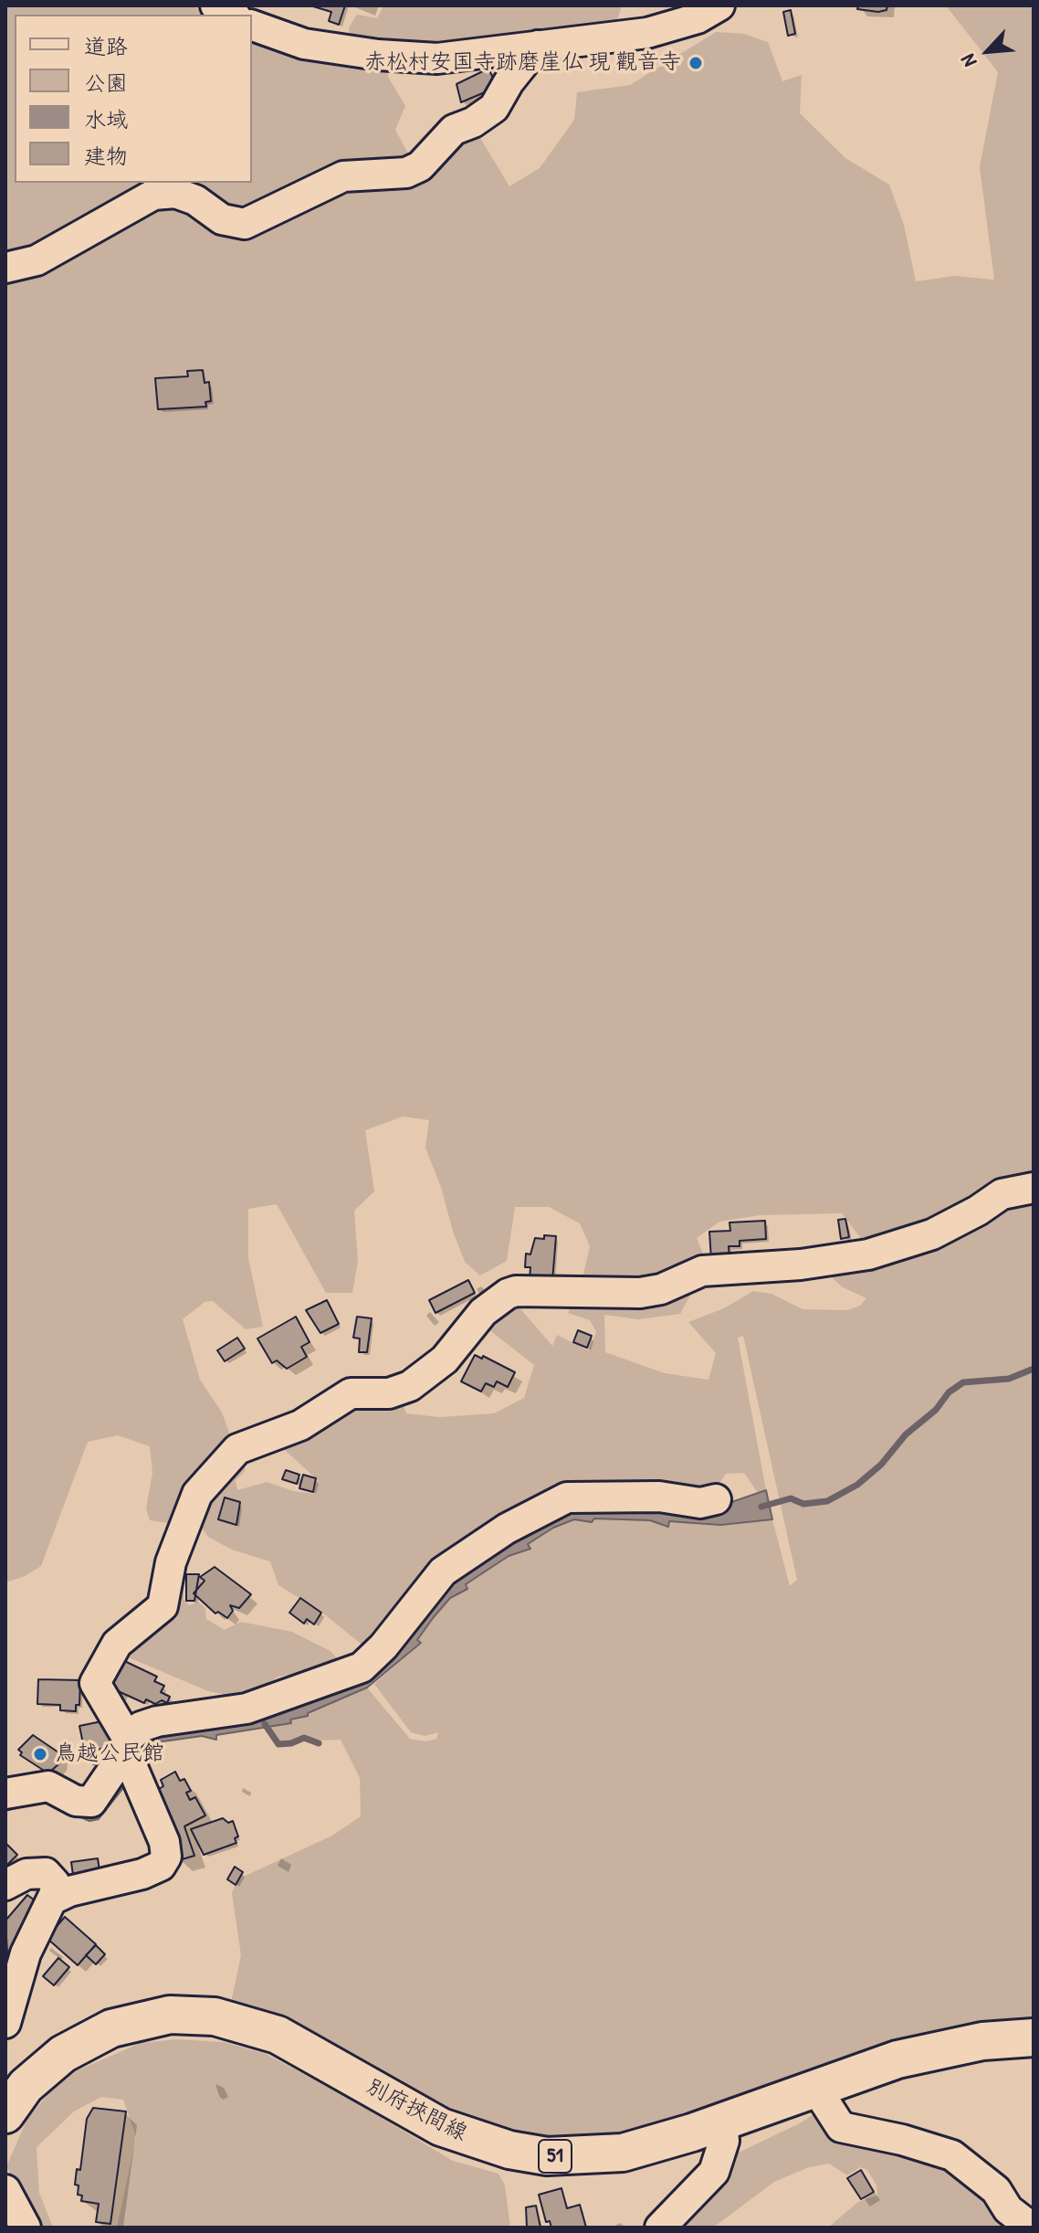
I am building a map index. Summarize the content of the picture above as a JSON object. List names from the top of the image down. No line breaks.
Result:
{"streets":{"main road":["別府挾間線","51"]},"places":["赤松村安国寺跡磨崖仏 現 觀音寺","鳥越公民館"],"legend":["道路","公園","水域","建物"],"north":"bottom left"}
